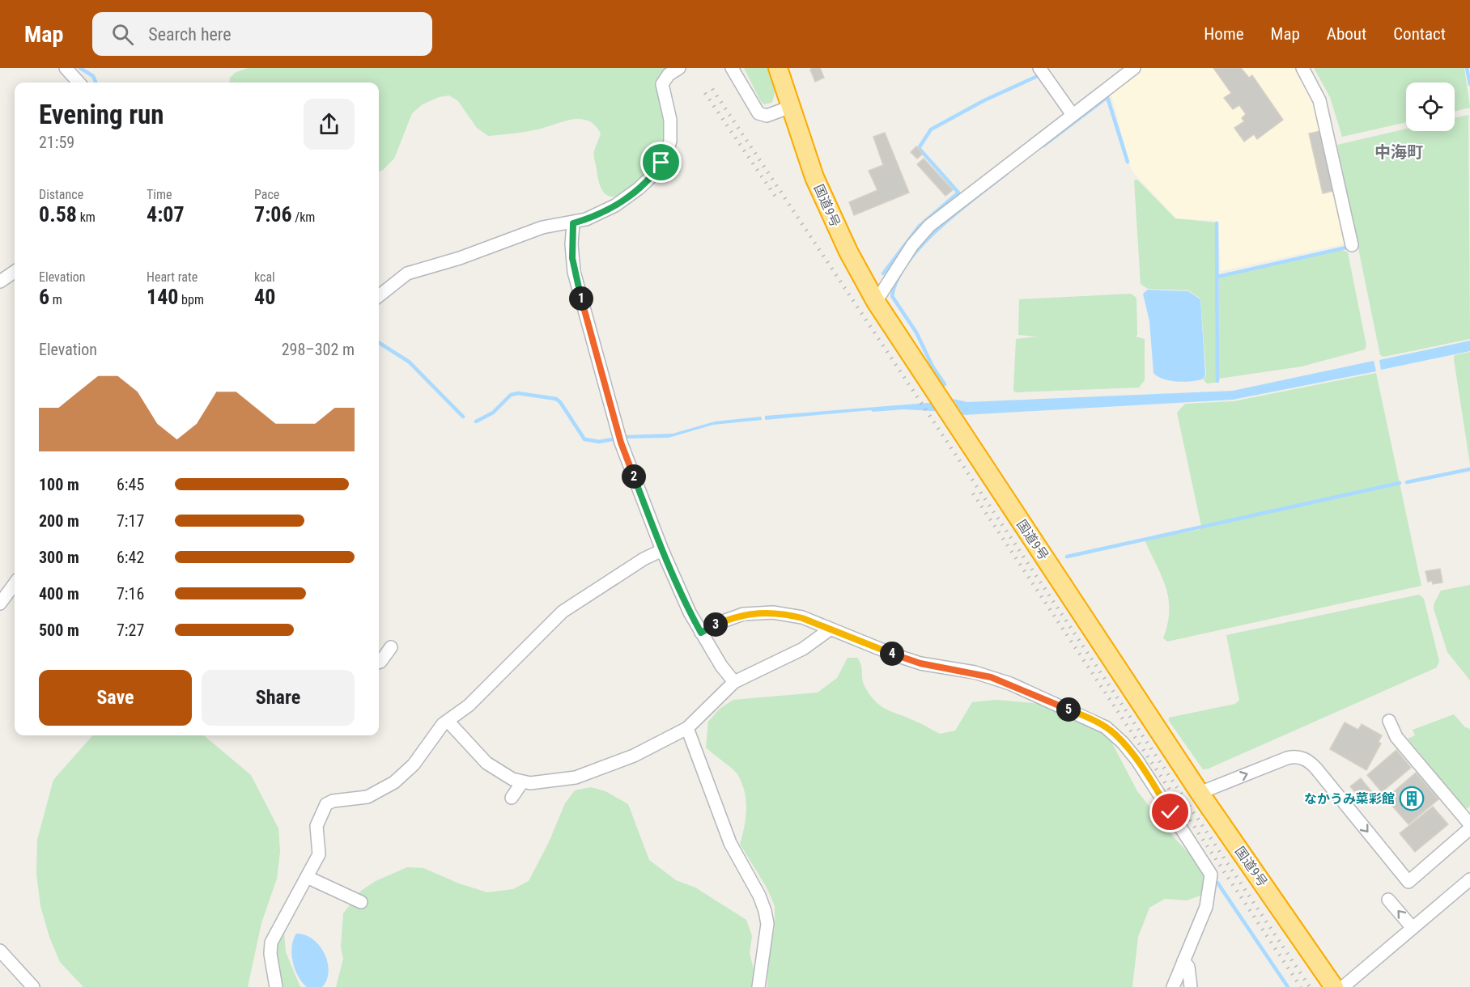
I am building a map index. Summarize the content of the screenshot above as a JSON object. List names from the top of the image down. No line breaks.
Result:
{"streets":{"highway":["国道9号"]},"districts":["中海町"],"places":{"building":["なかうみ菜彩館"]},"page":{"header":"Map","search":"Search here","nav":["Home","Map","About","Contact"],"heading":["Evening run","21:59"],"stats":[["Distance","0.58 km"],["Time","4:07"],["Pace","7:06 /km"],["Elevation","6 m"],["Heart rate","140 bpm"],["kcal","40"]],"pins":["1","2","3","4","5"],"chart":["Elevation","298–302 m"],"list":[{"name":"100 m","note":"6:45"},{"name":"200 m","note":"7:17"},{"name":"300 m","note":"6:42"},{"name":"400 m","note":"7:16"},{"name":"500 m","note":"7:27"}],"buttons":["Save","Share"]}}
